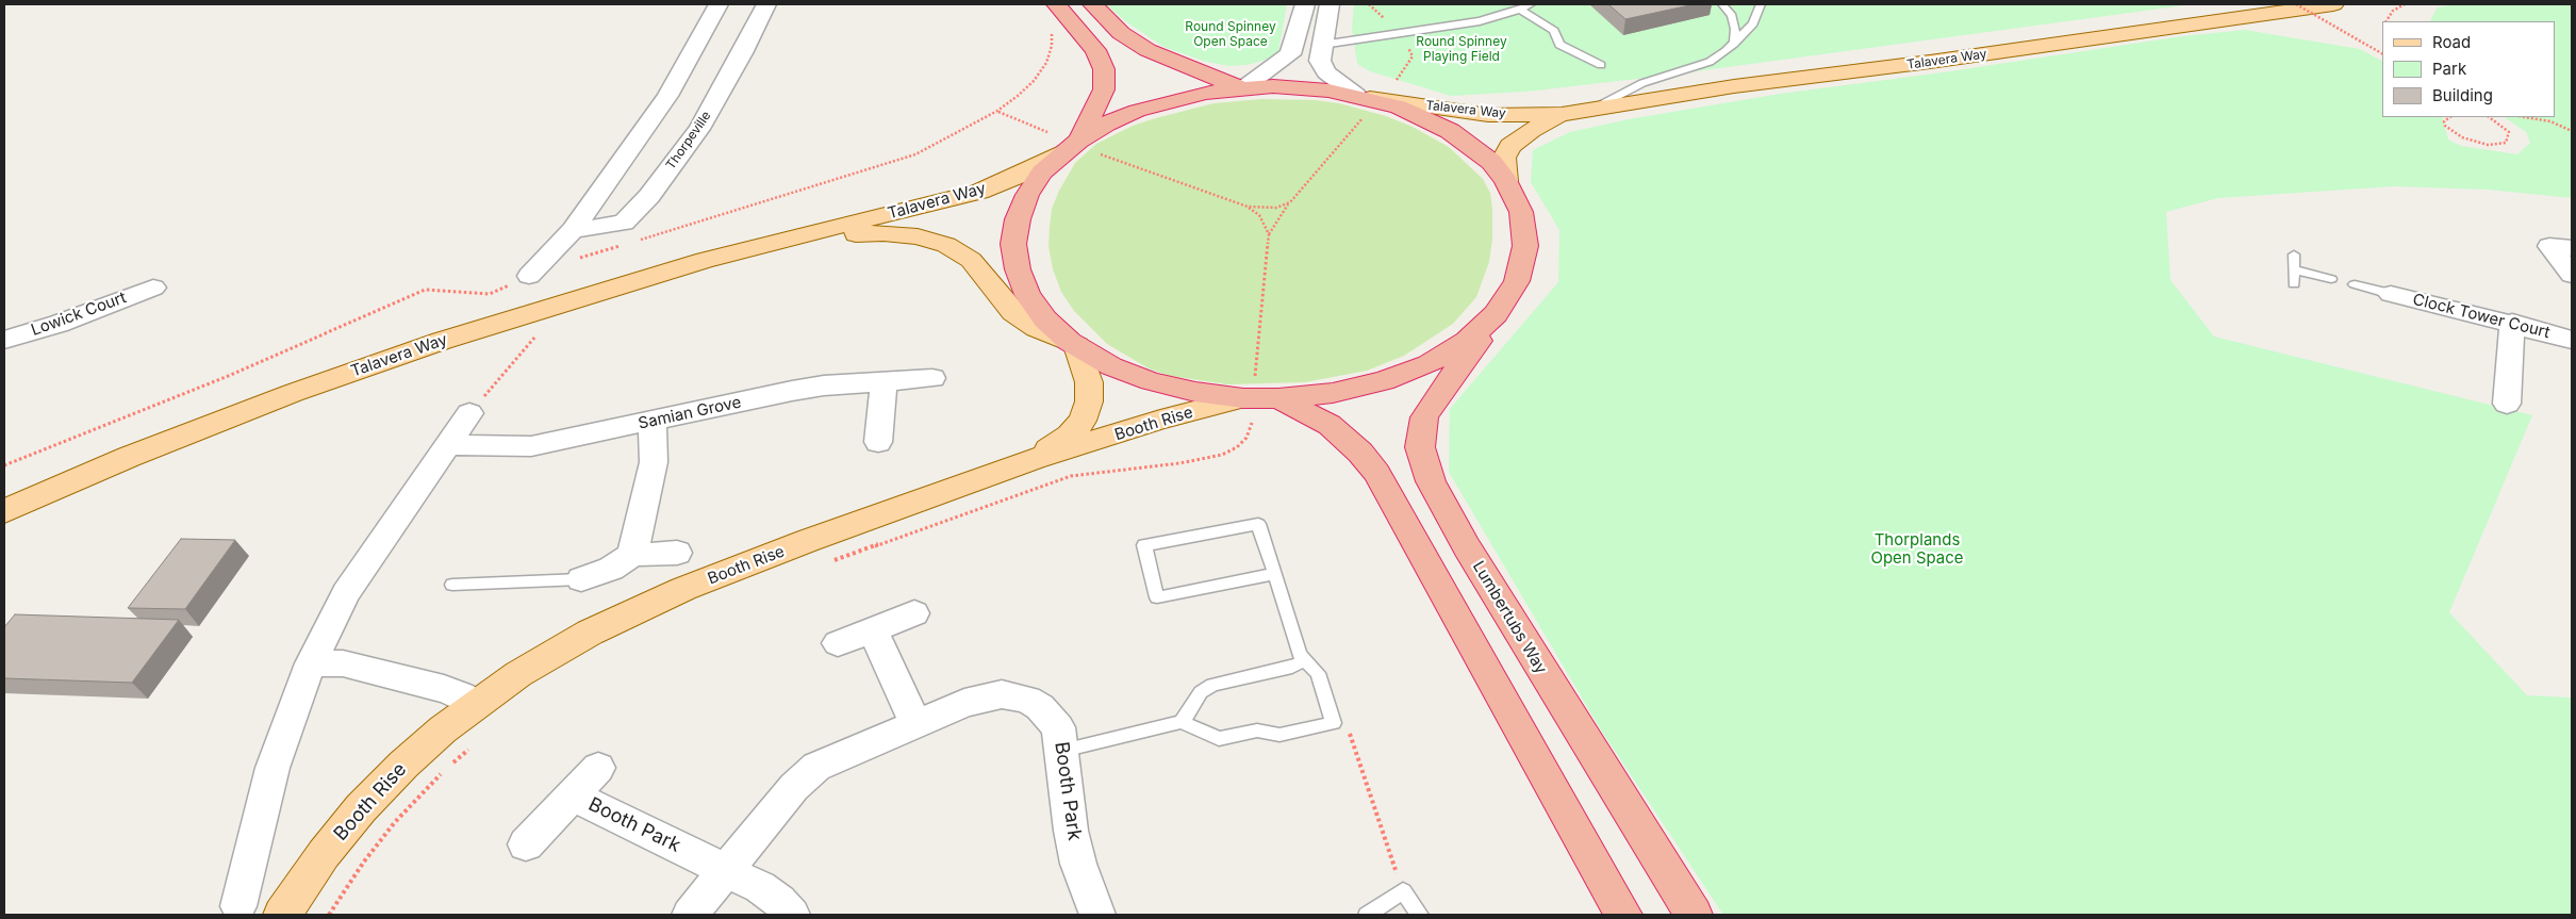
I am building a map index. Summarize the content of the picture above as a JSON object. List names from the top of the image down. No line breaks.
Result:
{"streets":{"highway":["Lumbertubs Way"],"main road":["Talavera Way","Booth Rise"],"street":["Thorpeville","Lowick Court","Clock Tower Court","Samian Grove","Booth Park"]},"crossings":[["Talavera Way","Booth Rise"]],"parks":["Round Spinney Open Space","Round Spinney Playing Field","Thorplands Open Space"],"legend":["Road","Park","Building"]}
